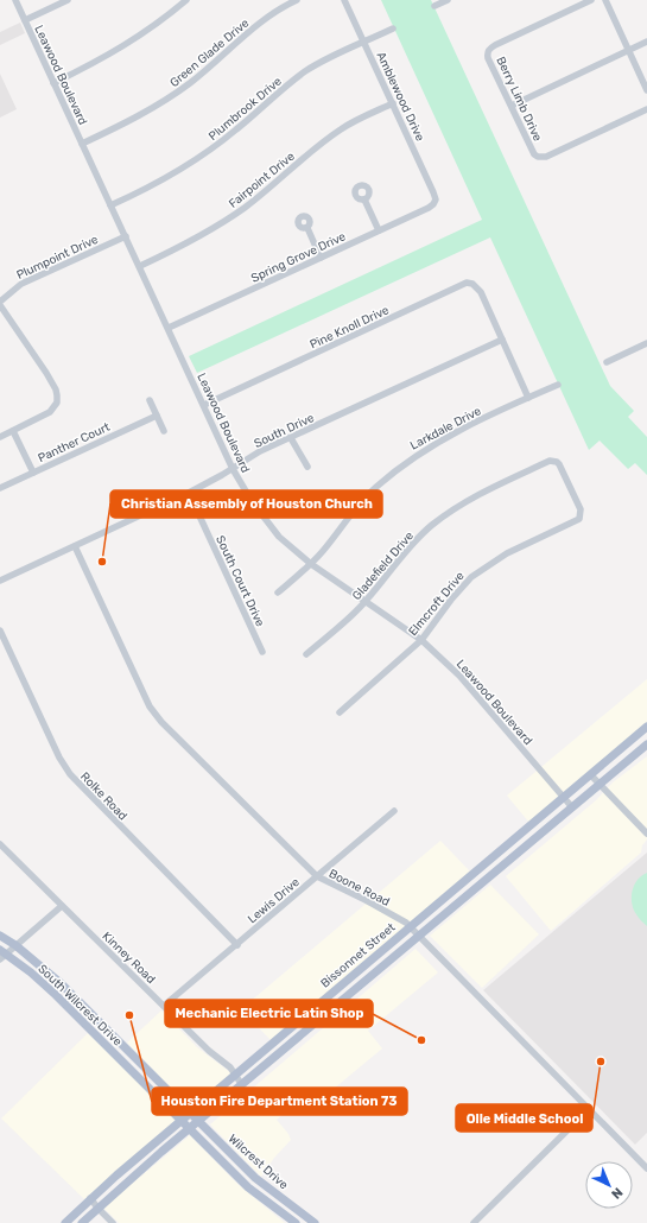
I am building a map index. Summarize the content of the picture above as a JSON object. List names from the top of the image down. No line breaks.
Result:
{"streets":{"main road":["Bissonnet Street","South Wilcrest Drive","Wilcrest Drive"],"street":["Green Glade Drive","Leawood Boulevard","Amblewood Drive","Berry Limb Drive","Plumbrook Drive","Fairpoint Drive","Plumpoint Drive","Spring Grove Drive","Pine Knoll Drive","Larkdale Drive","South Drive","Panther Court","Gladefield Drive","South Court Drive","Elmcroft Drive","Rolke Road","Boone Road","Lewis Drive","Kinney Road"]},"crossings":[["Green Glade Drive","Leawood Boulevard"],["Leawood Boulevard","Plumbrook Drive"],["Leawood Boulevard","Fairpoint Drive"],["Leawood Boulevard","Plumpoint Drive"],["Leawood Boulevard","Spring Grove Drive"],["Leawood Boulevard","Pine Knoll Drive"],["Leawood Boulevard","Larkdale Drive"],["Leawood Boulevard","South Drive"],["Leawood Boulevard","Gladefield Drive"],["Leawood Boulevard","Elmcroft Drive"],["Leawood Boulevard","Bissonnet Street"],["Amblewood Drive","Plumbrook Drive"],["Amblewood Drive","Fairpoint Drive"],["Amblewood Drive","Spring Grove Drive"],["Pine Knoll Drive","South Drive"],["South Drive","South Court Drive"],["South Drive","Boone Road"],["Gladefield Drive","Elmcroft Drive"],["Rolke Road","Lewis Drive"],["Boone Road","Lewis Drive"],["Boone Road","Bissonnet Street"],["Lewis Drive","Kinney Road"],["Bissonnet Street","Kinney Road"],["Bissonnet Street","South Wilcrest Drive"],["Bissonnet Street","Wilcrest Drive"],["South Wilcrest Drive","Wilcrest Drive"]],"places":["Christian Assembly of Houston Church","Houston Fire Department Station 73","Mechanic Electric Latin Shop","Olle Middle School"],"north":"bottom right"}
